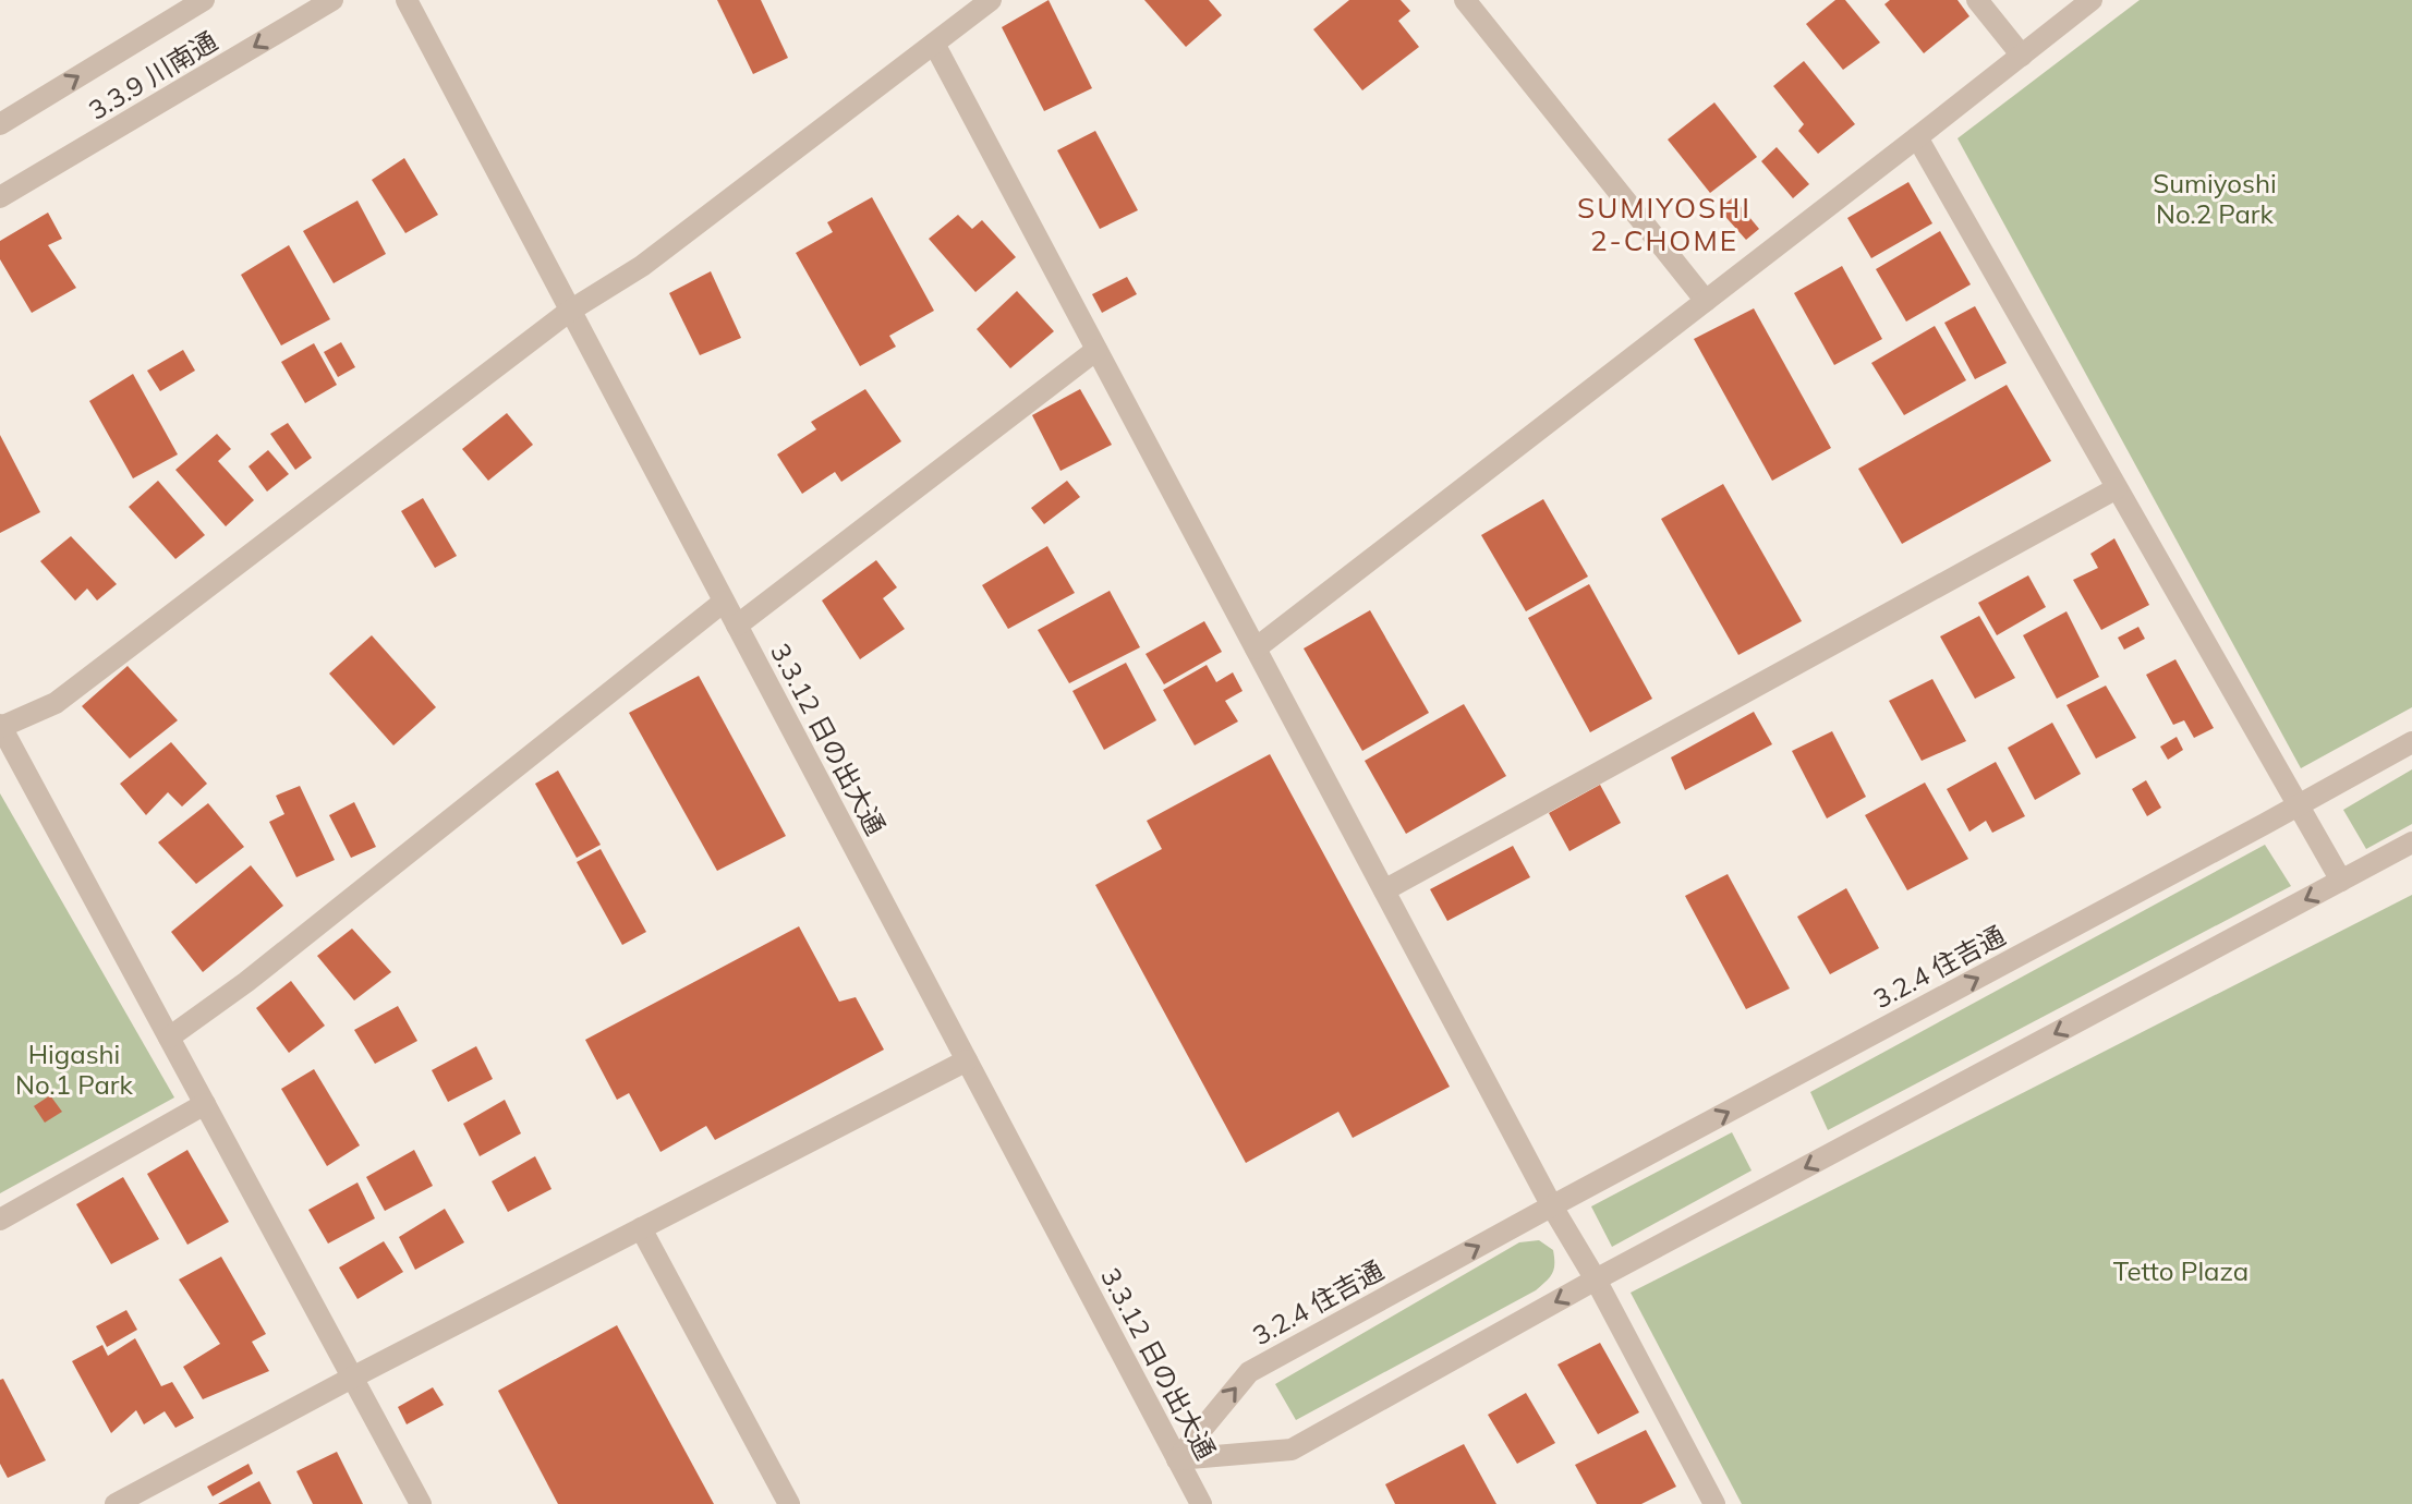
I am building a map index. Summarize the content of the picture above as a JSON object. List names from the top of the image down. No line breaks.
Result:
{"streets":{"street":["3.3.9 川南通","3.3.12 日の出大通","3.2.4 住吉通"]},"crossings":[["3.3.12 日の出大通","3.2.4 住吉通"]],"districts":["SUMIYOSHI 2-CHOME"],"parks":["Sumiyoshi No.2 Park","Higashi No.1 Park","Tetto Plaza"]}
